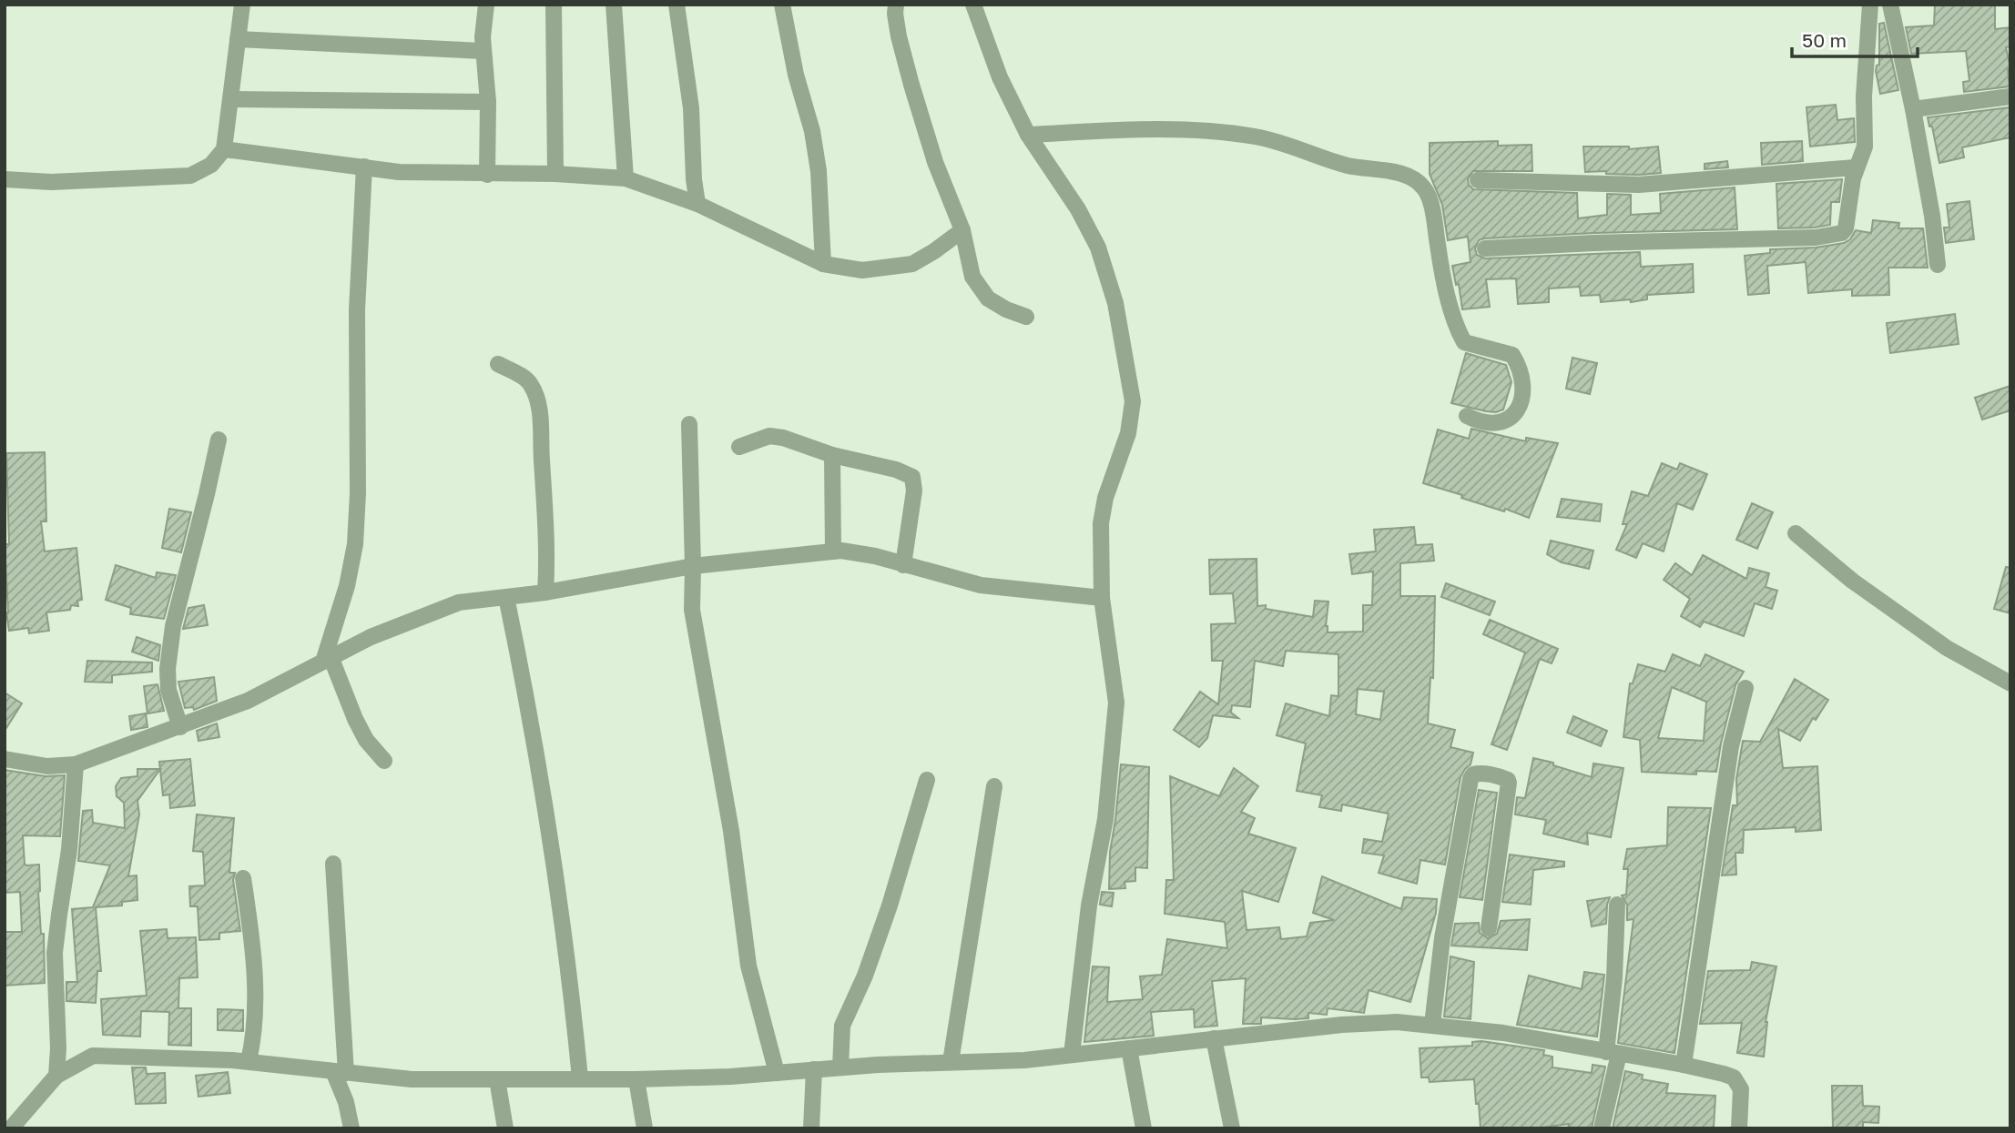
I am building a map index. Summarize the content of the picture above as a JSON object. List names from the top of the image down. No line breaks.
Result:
{"scale_bar":"50 m"}
